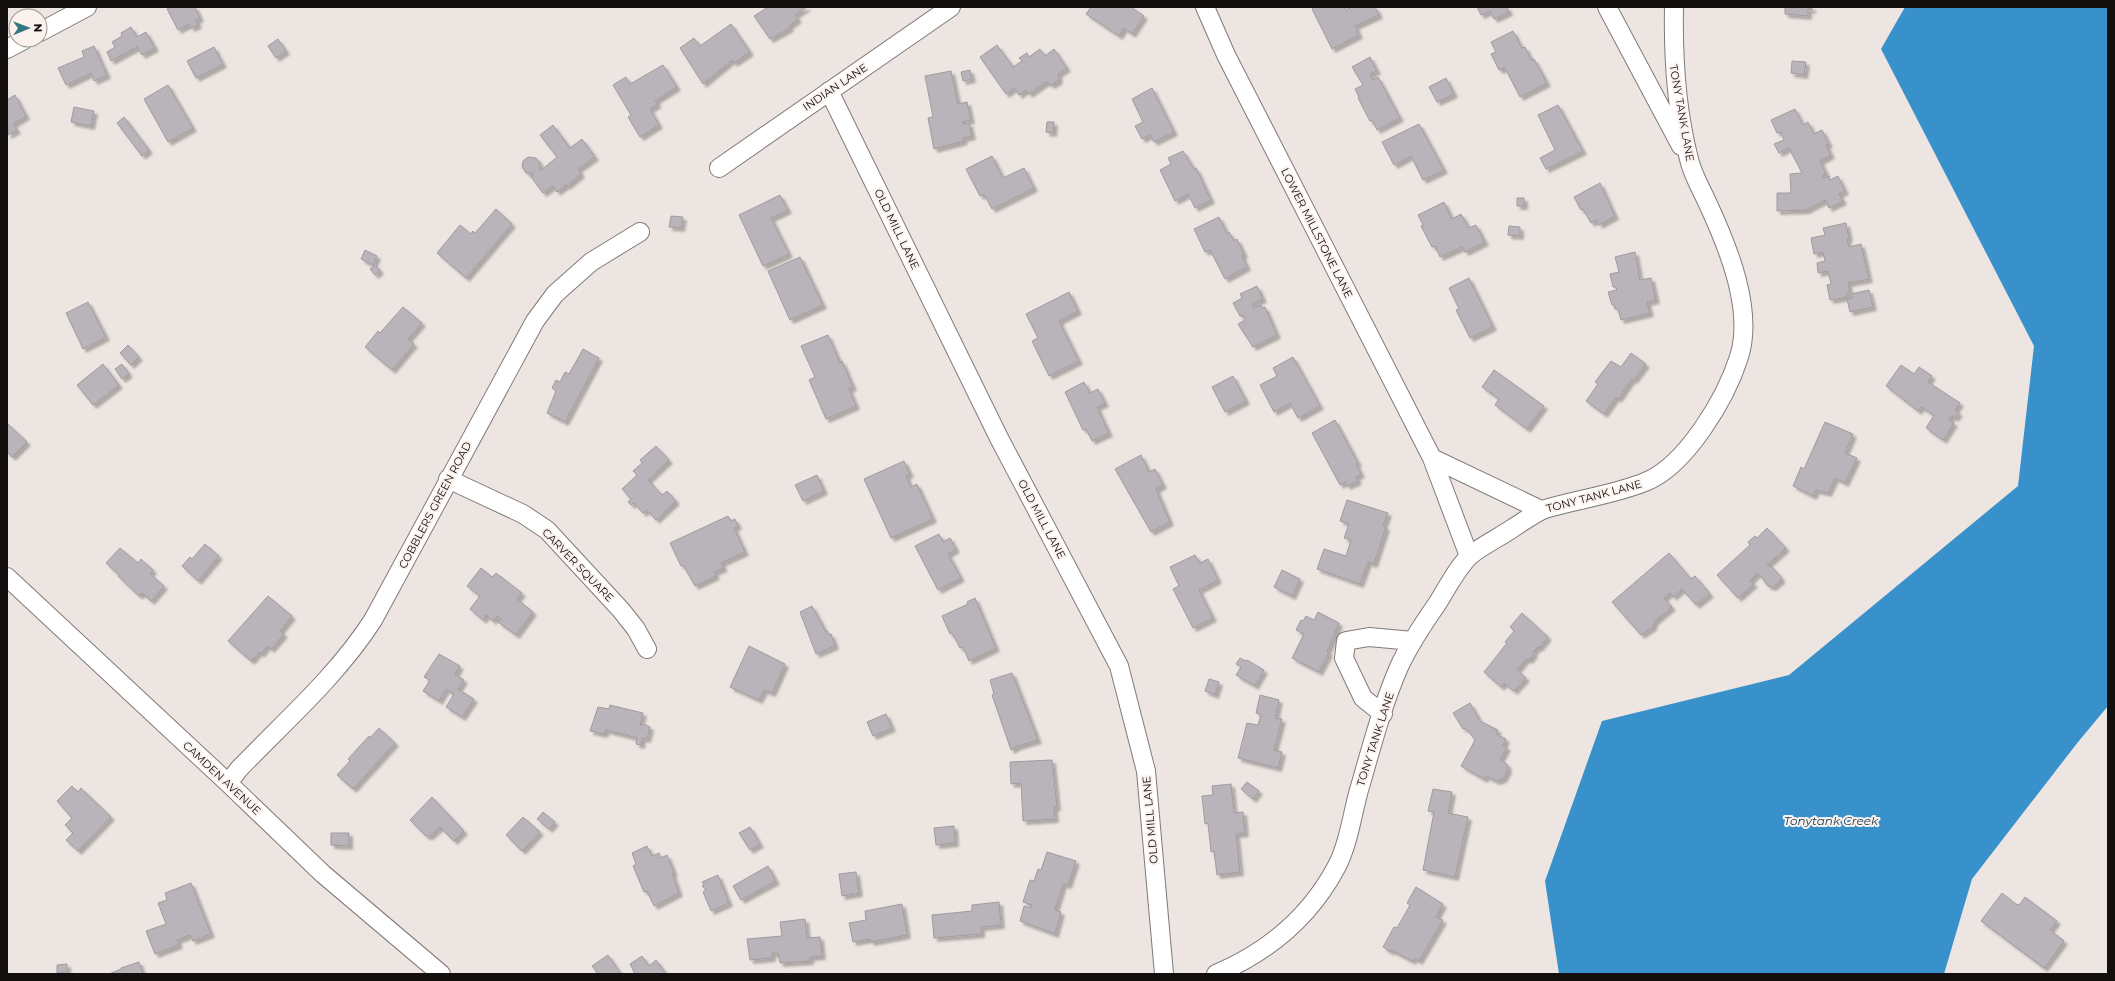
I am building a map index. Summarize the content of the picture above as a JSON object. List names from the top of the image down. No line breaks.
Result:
{"streets":{"street":["INDIAN LANE","TONY TANK LANE","OLD MILL LANE","LOWER MILLSTONE LANE","COBBLERS GREEN ROAD","CARVER SQUARE","CAMDEN AVENUE"]},"crossings":[["INDIAN LANE","OLD MILL LANE"],["TONY TANK LANE","LOWER MILLSTONE LANE"],["COBBLERS GREEN ROAD","CARVER SQUARE"],["COBBLERS GREEN ROAD","CAMDEN AVENUE"]],"water":["Tonytank Creek"],"north":"right"}
